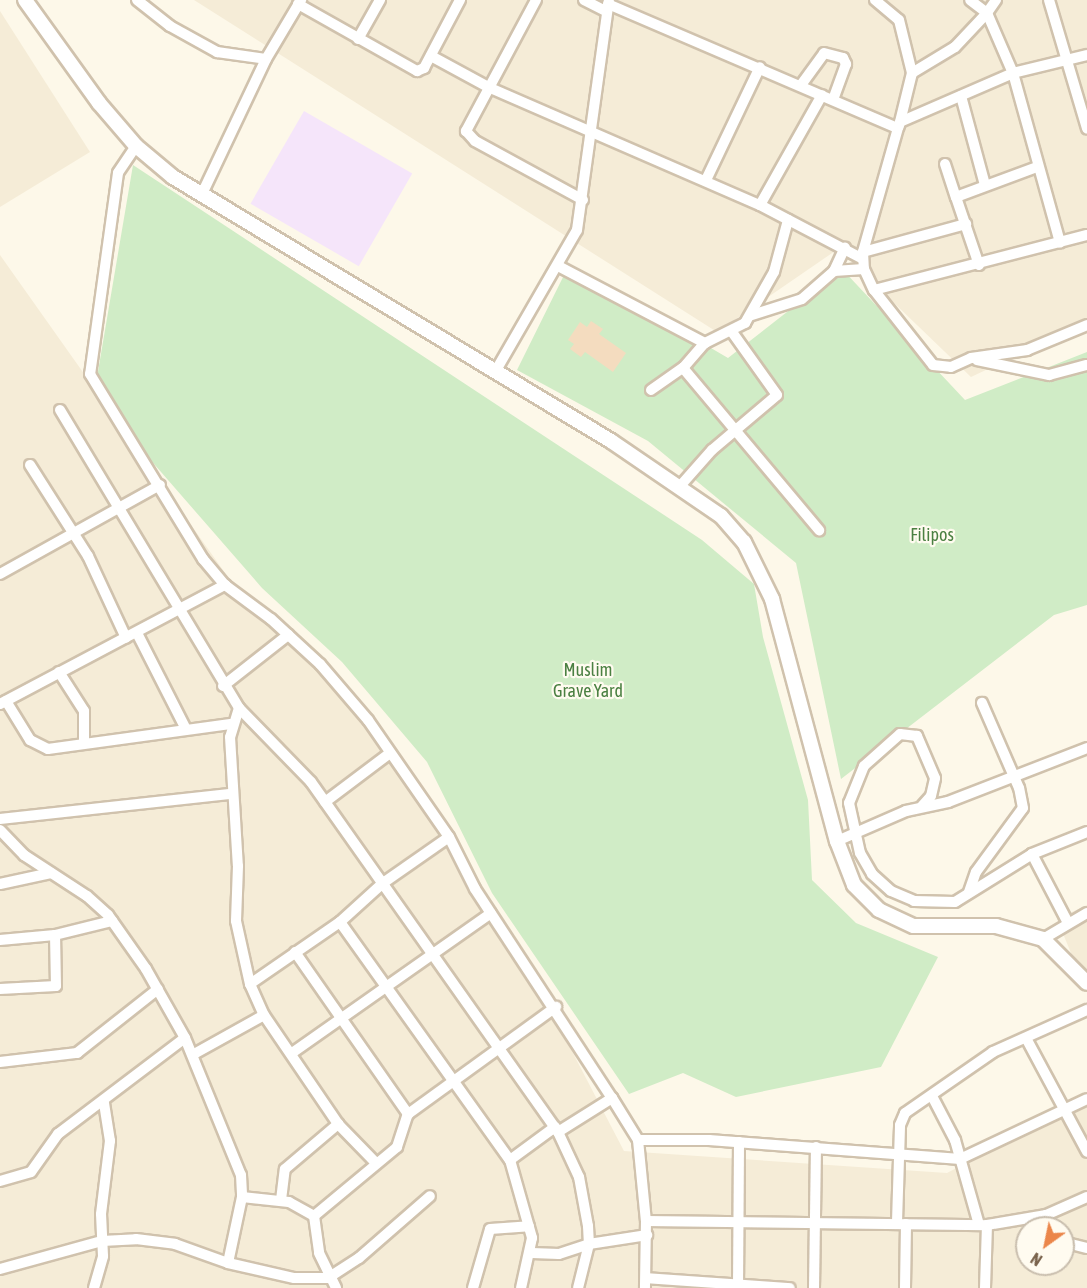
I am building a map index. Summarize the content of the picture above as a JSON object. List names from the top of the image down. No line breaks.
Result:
{"parks":["Filipos","Muslim Grave Yard"],"north":"bottom left"}
